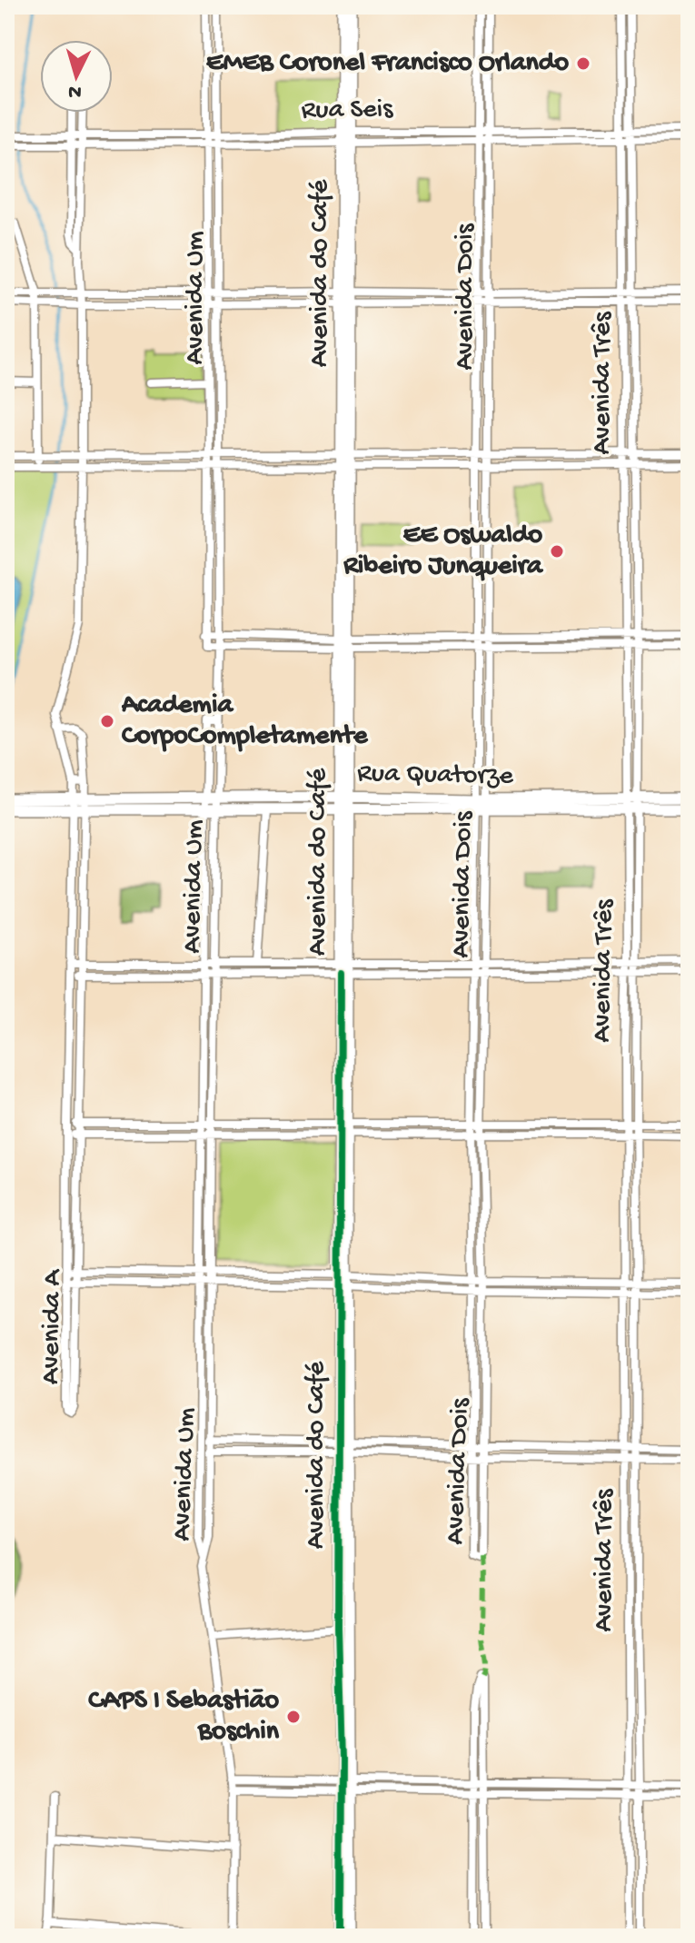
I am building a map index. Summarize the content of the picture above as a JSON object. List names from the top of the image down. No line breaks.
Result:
{"streets":{"main road":["Avenida do Café","Rua Quatorze"],"street":["Rua Seis","Avenida Dois","Avenida Um","Avenida Três","Avenida A"]},"crossings":[["Rua Seis","Avenida do Café"],["Rua Seis","Avenida Dois"],["Rua Seis","Avenida Um"],["Rua Seis","Avenida Três"],["Rua Seis","Avenida A"],["Avenida do Café","Rua Quatorze"],["Avenida Dois","Rua Quatorze"],["Avenida Um","Rua Quatorze"],["Avenida Três","Rua Quatorze"],["Rua Quatorze","Avenida A"]],"places":["EMEB Coronel Francisco Orlando","EE Oswaldo Ribeiro Junqueira","Academia CorpoCompletamente","CAPS I Sebastião Boschin"],"north":"bottom"}
